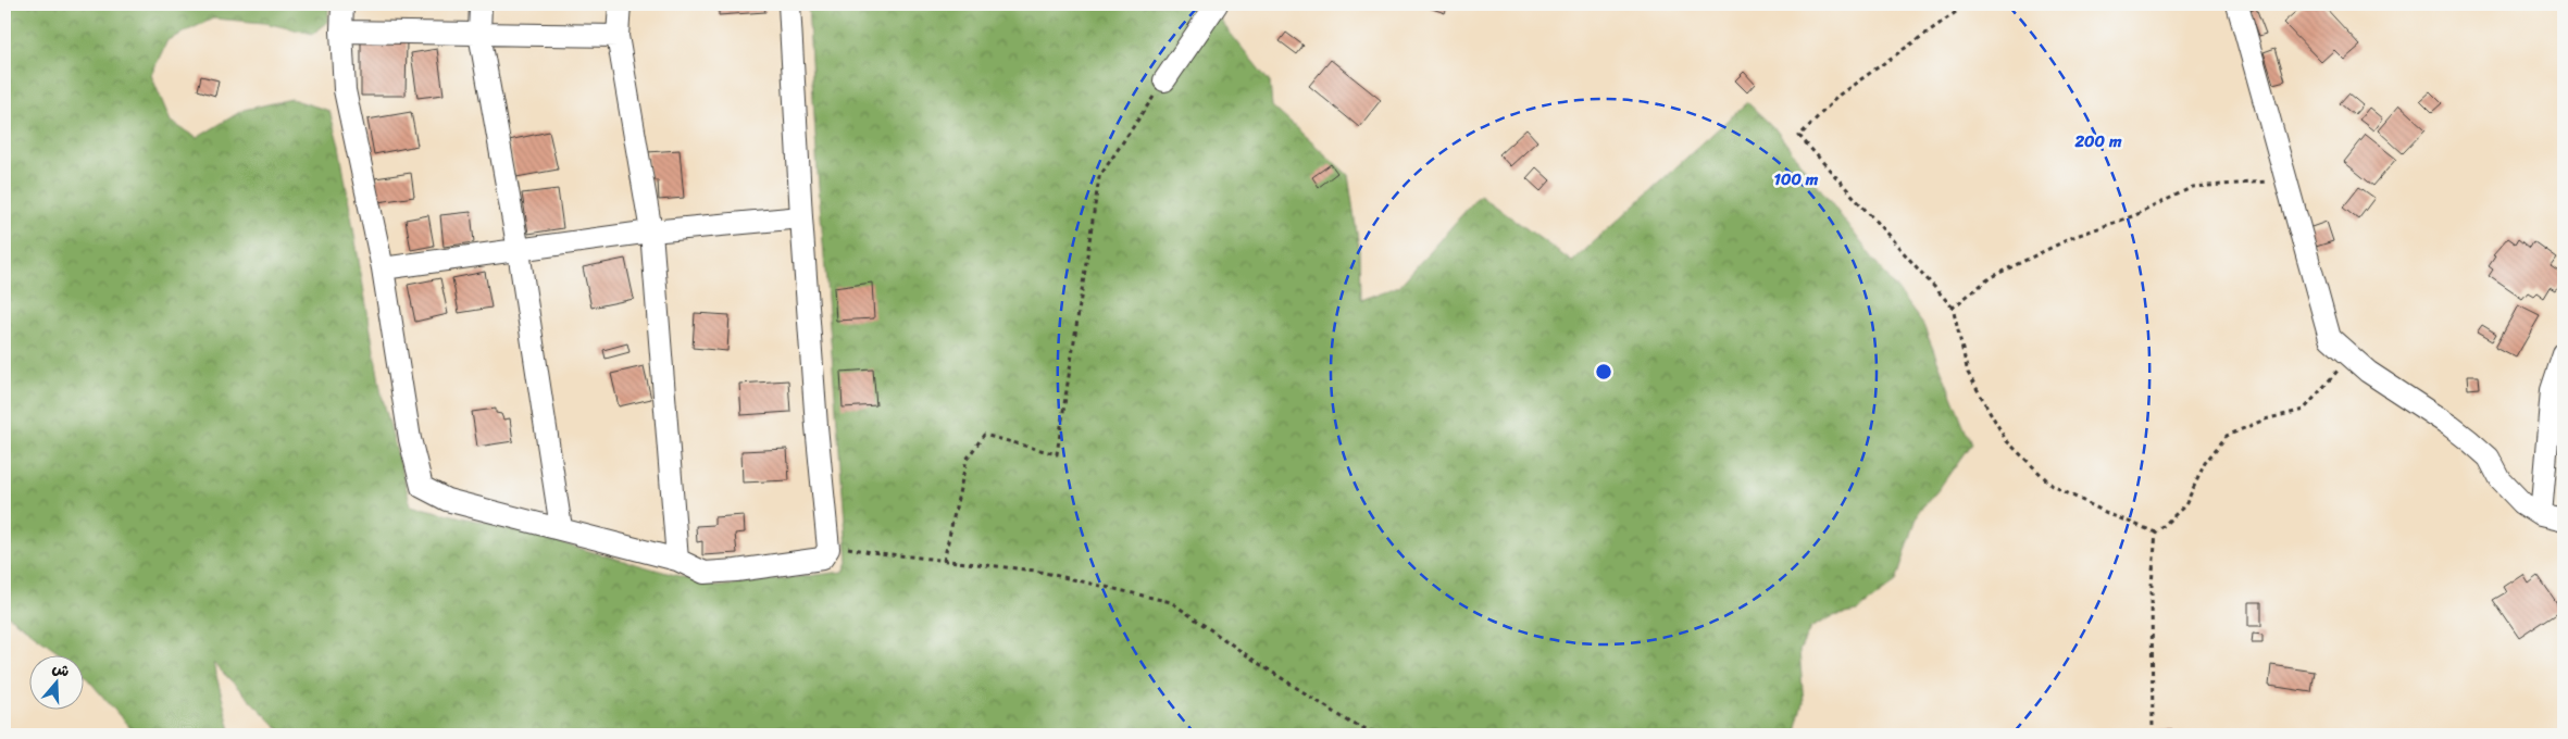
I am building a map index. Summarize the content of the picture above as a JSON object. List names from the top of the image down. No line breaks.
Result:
{"north":"top","rings":["200 m","100 m"]}
